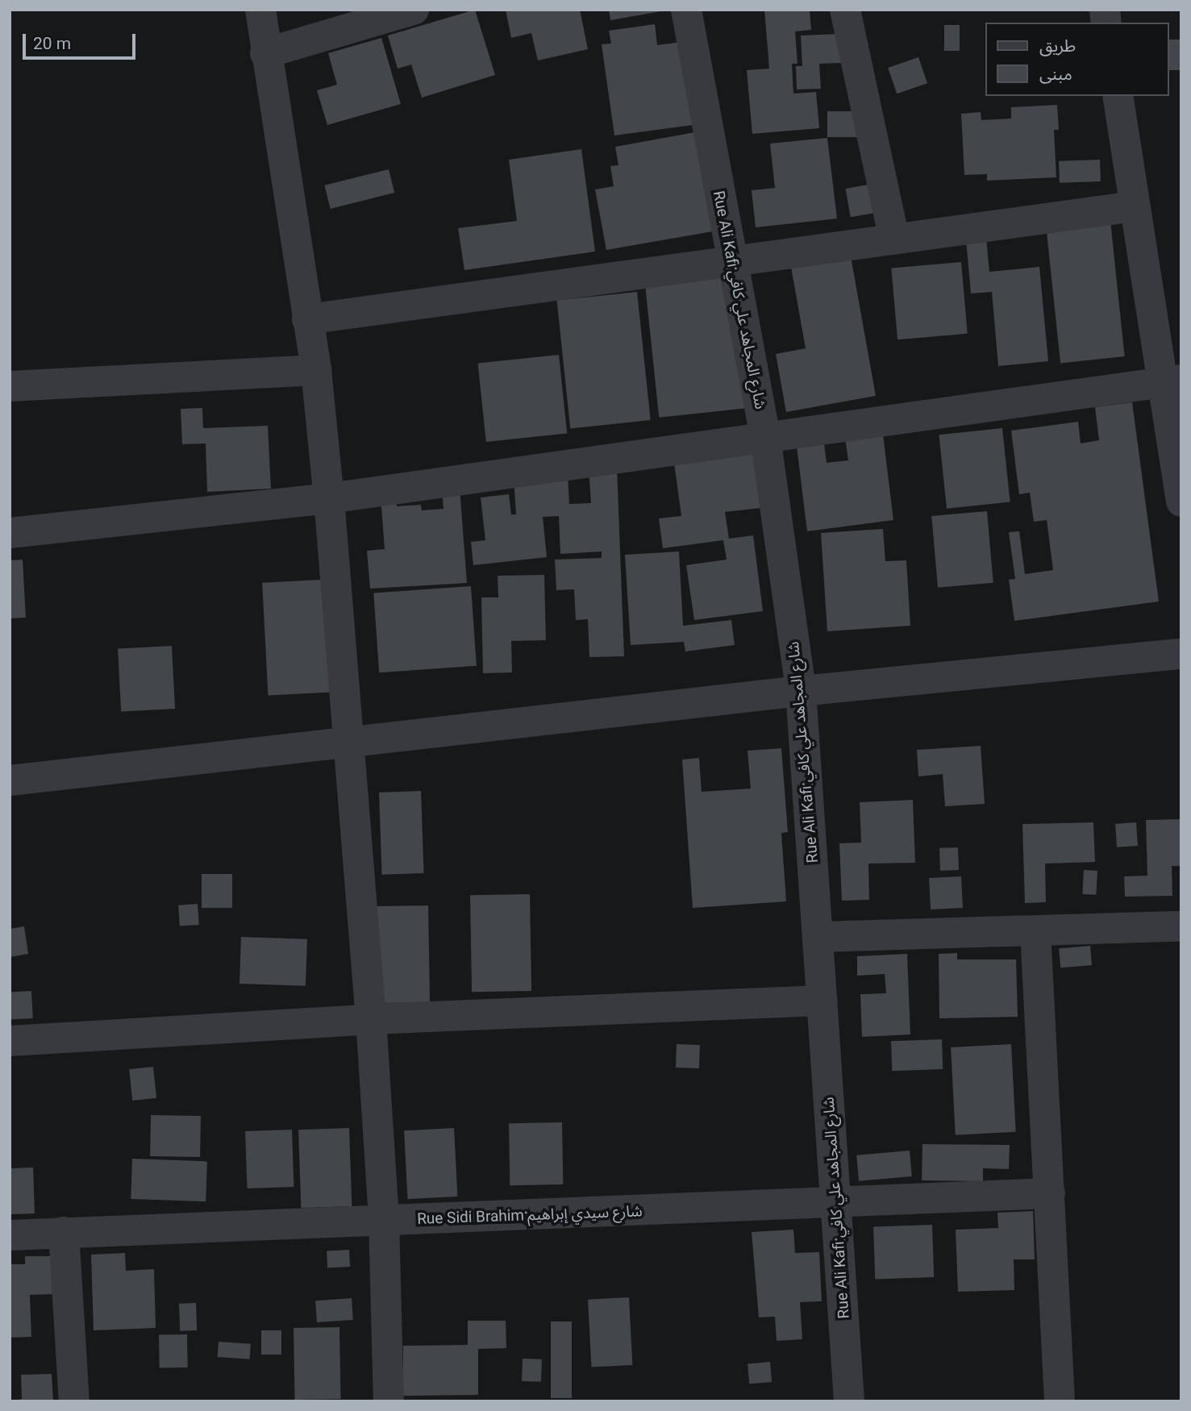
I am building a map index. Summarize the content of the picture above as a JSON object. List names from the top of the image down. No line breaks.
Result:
{"streets":{"street":["Rue Ali Kafi;شارع المجاهد علي كافي","Rue Sidi Brahim;شارع سيدي إبراهيم"]},"crossings":[["Rue Ali Kafi;شارع المجاهد علي كافي","Rue Sidi Brahim;شارع سيدي إبراهيم"]],"legend":["طريق","مبنى"],"scale_bar":"20 m"}
